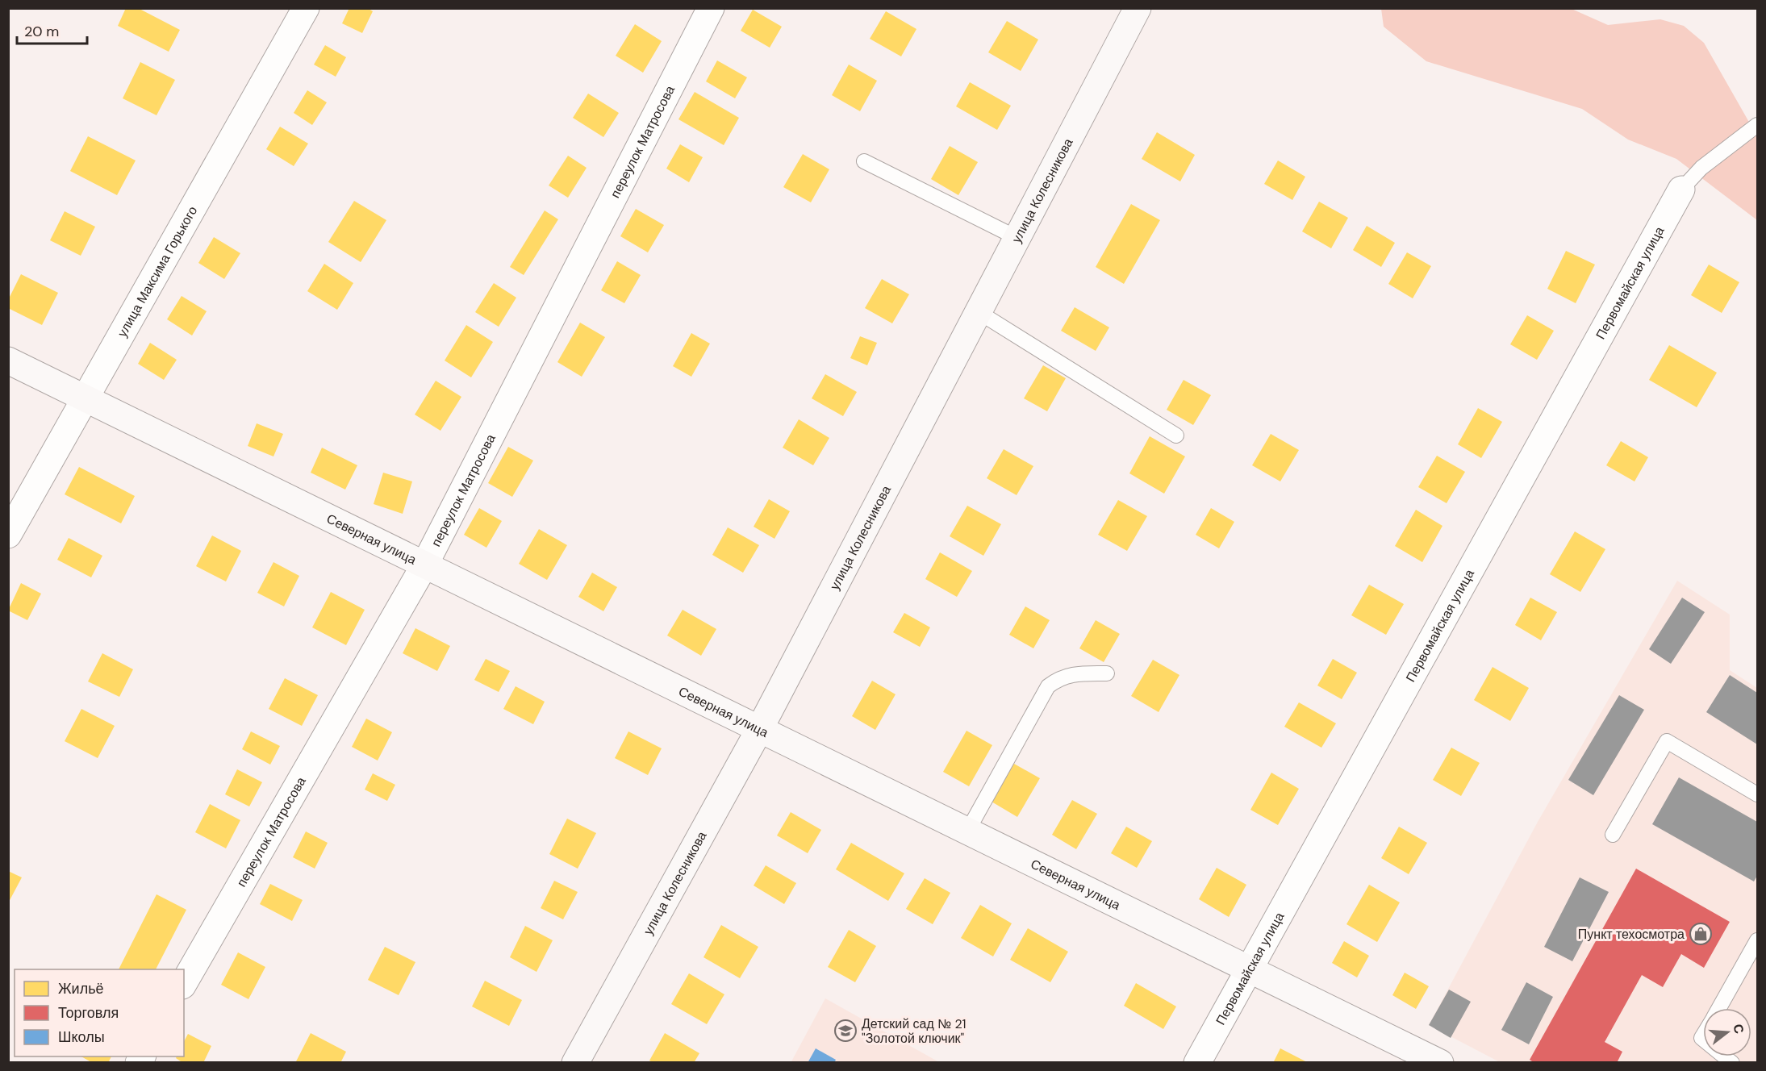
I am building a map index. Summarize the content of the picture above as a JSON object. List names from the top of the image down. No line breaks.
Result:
{"streets":{"street":["переулок Матросова","улица Колесникова","улица Максима Горького","Первомайская улица","Северная улица"]},"crossings":[["переулок Матросова","Северная улица"],["улица Колесникова","Северная улица"],["улица Максима Горького","Северная улица"],["Первомайская улица","Северная улица"]],"places":{"shop":["Пункт техосмотра"],"school or university":["Детский сад № 21 \"Золотой ключик\""]},"legend":["Жильё","Торговля","Школы"],"scale_bar":"20 m","north":"right"}
